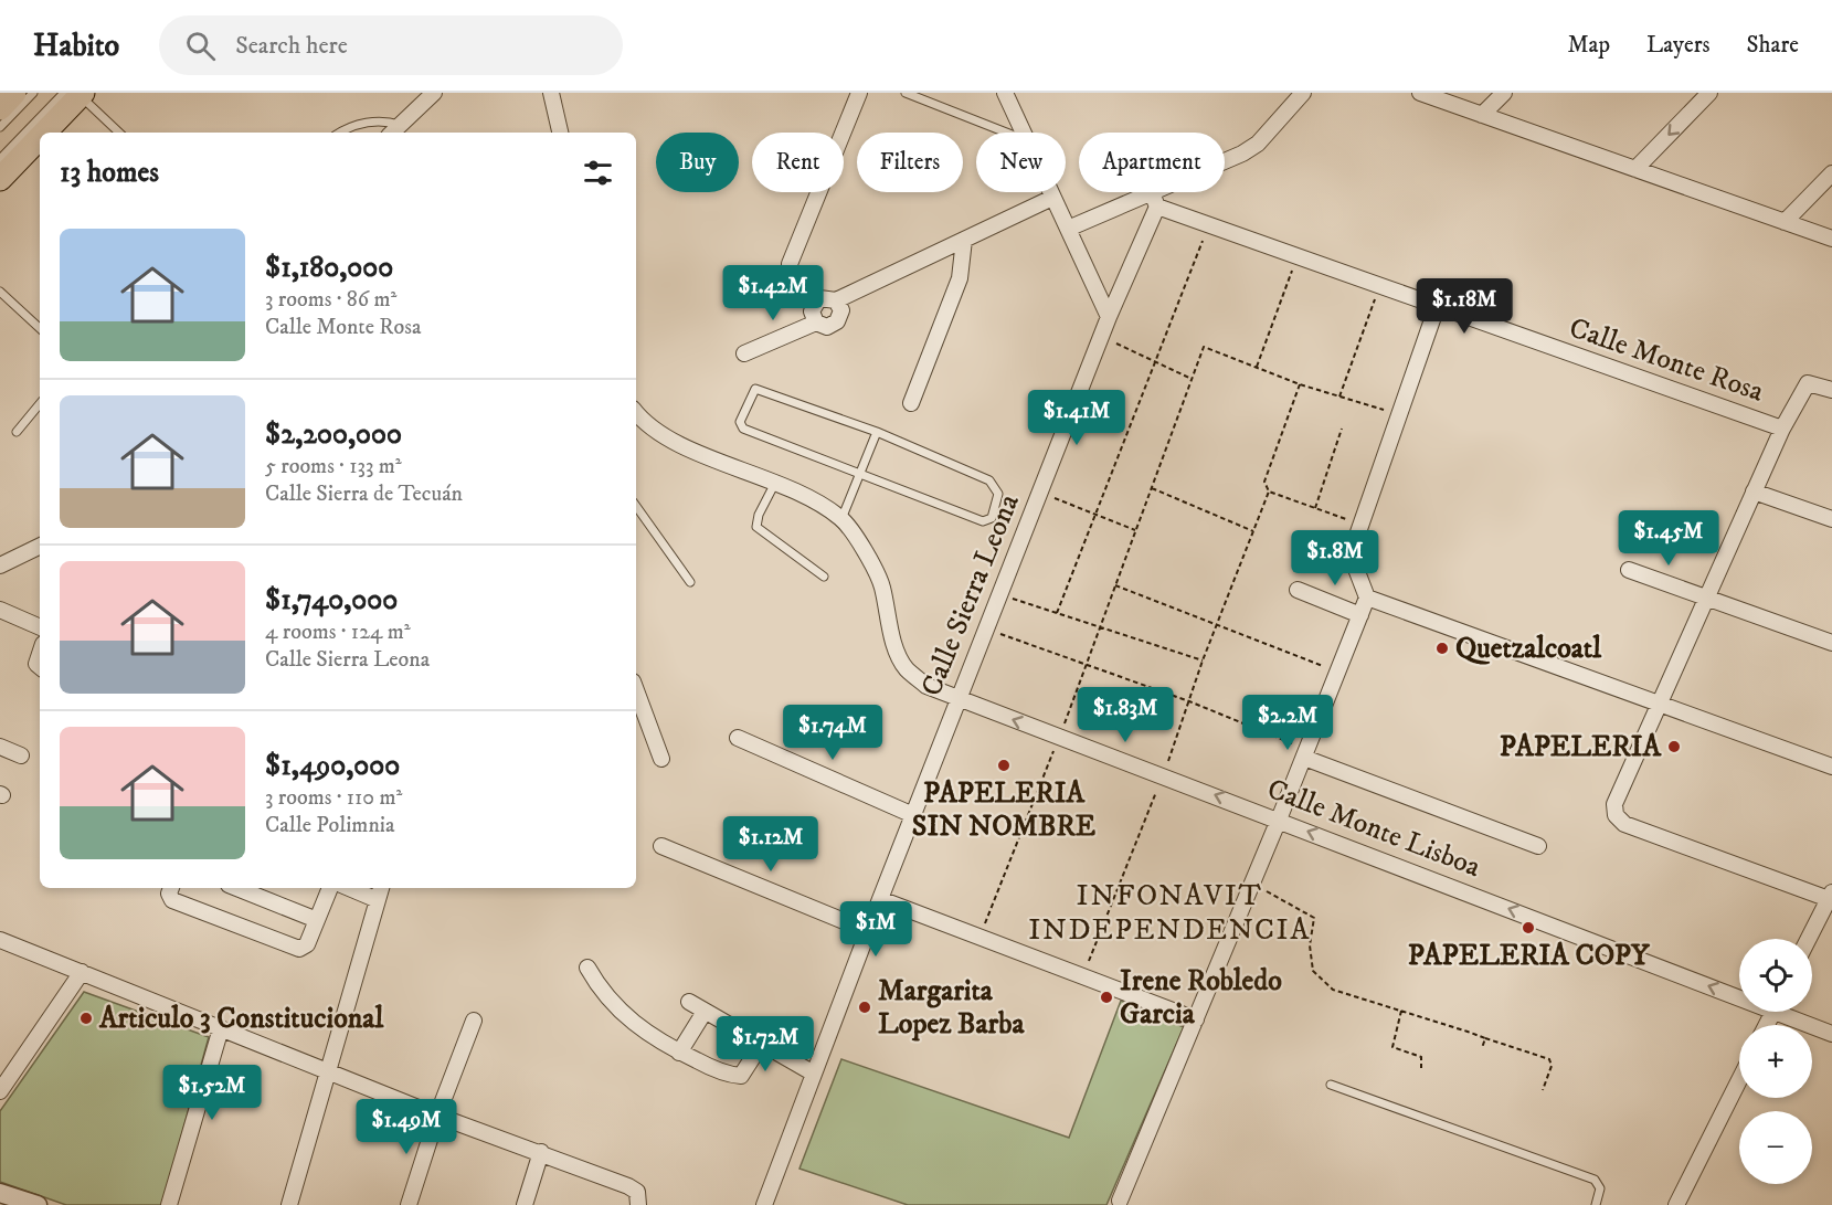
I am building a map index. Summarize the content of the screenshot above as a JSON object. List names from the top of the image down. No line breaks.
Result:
{"streets":{"street":["Calle Monte Rosa","Calle Sierra Leona","Calle Monte Lisboa"]},"crossings":[["Calle Monte Rosa","Calle Sierra Leona"],["Calle Sierra Leona","Calle Monte Lisboa"]],"districts":["INFONAVIT INDEPENDENCIA"],"places":["Quetzalcoatl","PAPELERIA","PAPELERIA SIN NOMBRE","PAPELERIA COPY","Irene Robledo Garcia","Margarita Lopez Barba","Articulo 3 Constitucional"],"page":{"header":"Habito","search":"Search here","nav":["Map","Layers","Share"],"chip":["Buy","Rent","Filters","New","Apartment"],"heading":"13 homes","list":[{"name":"$1,180,000","note":"3 rooms · 86 m² · Calle Monte Rosa"},{"name":"$2,200,000","note":"5 rooms · 133 m² · Calle Sierra de Tecuán"},{"name":"$1,740,000","note":"4 rooms · 124 m² · Calle Sierra Leona"},{"name":"$1,490,000","note":"3 rooms · 110 m² · Calle Polimnia"}],"price":["$1.42M","$1.18M","$1.41M","$1.45M","$1.8M","$1.83M","$2.2M","$1.74M","$1.12M","$1M","$1.72M","$1.52M","$1.49M"],"map_buttons":["+","−"]}}
